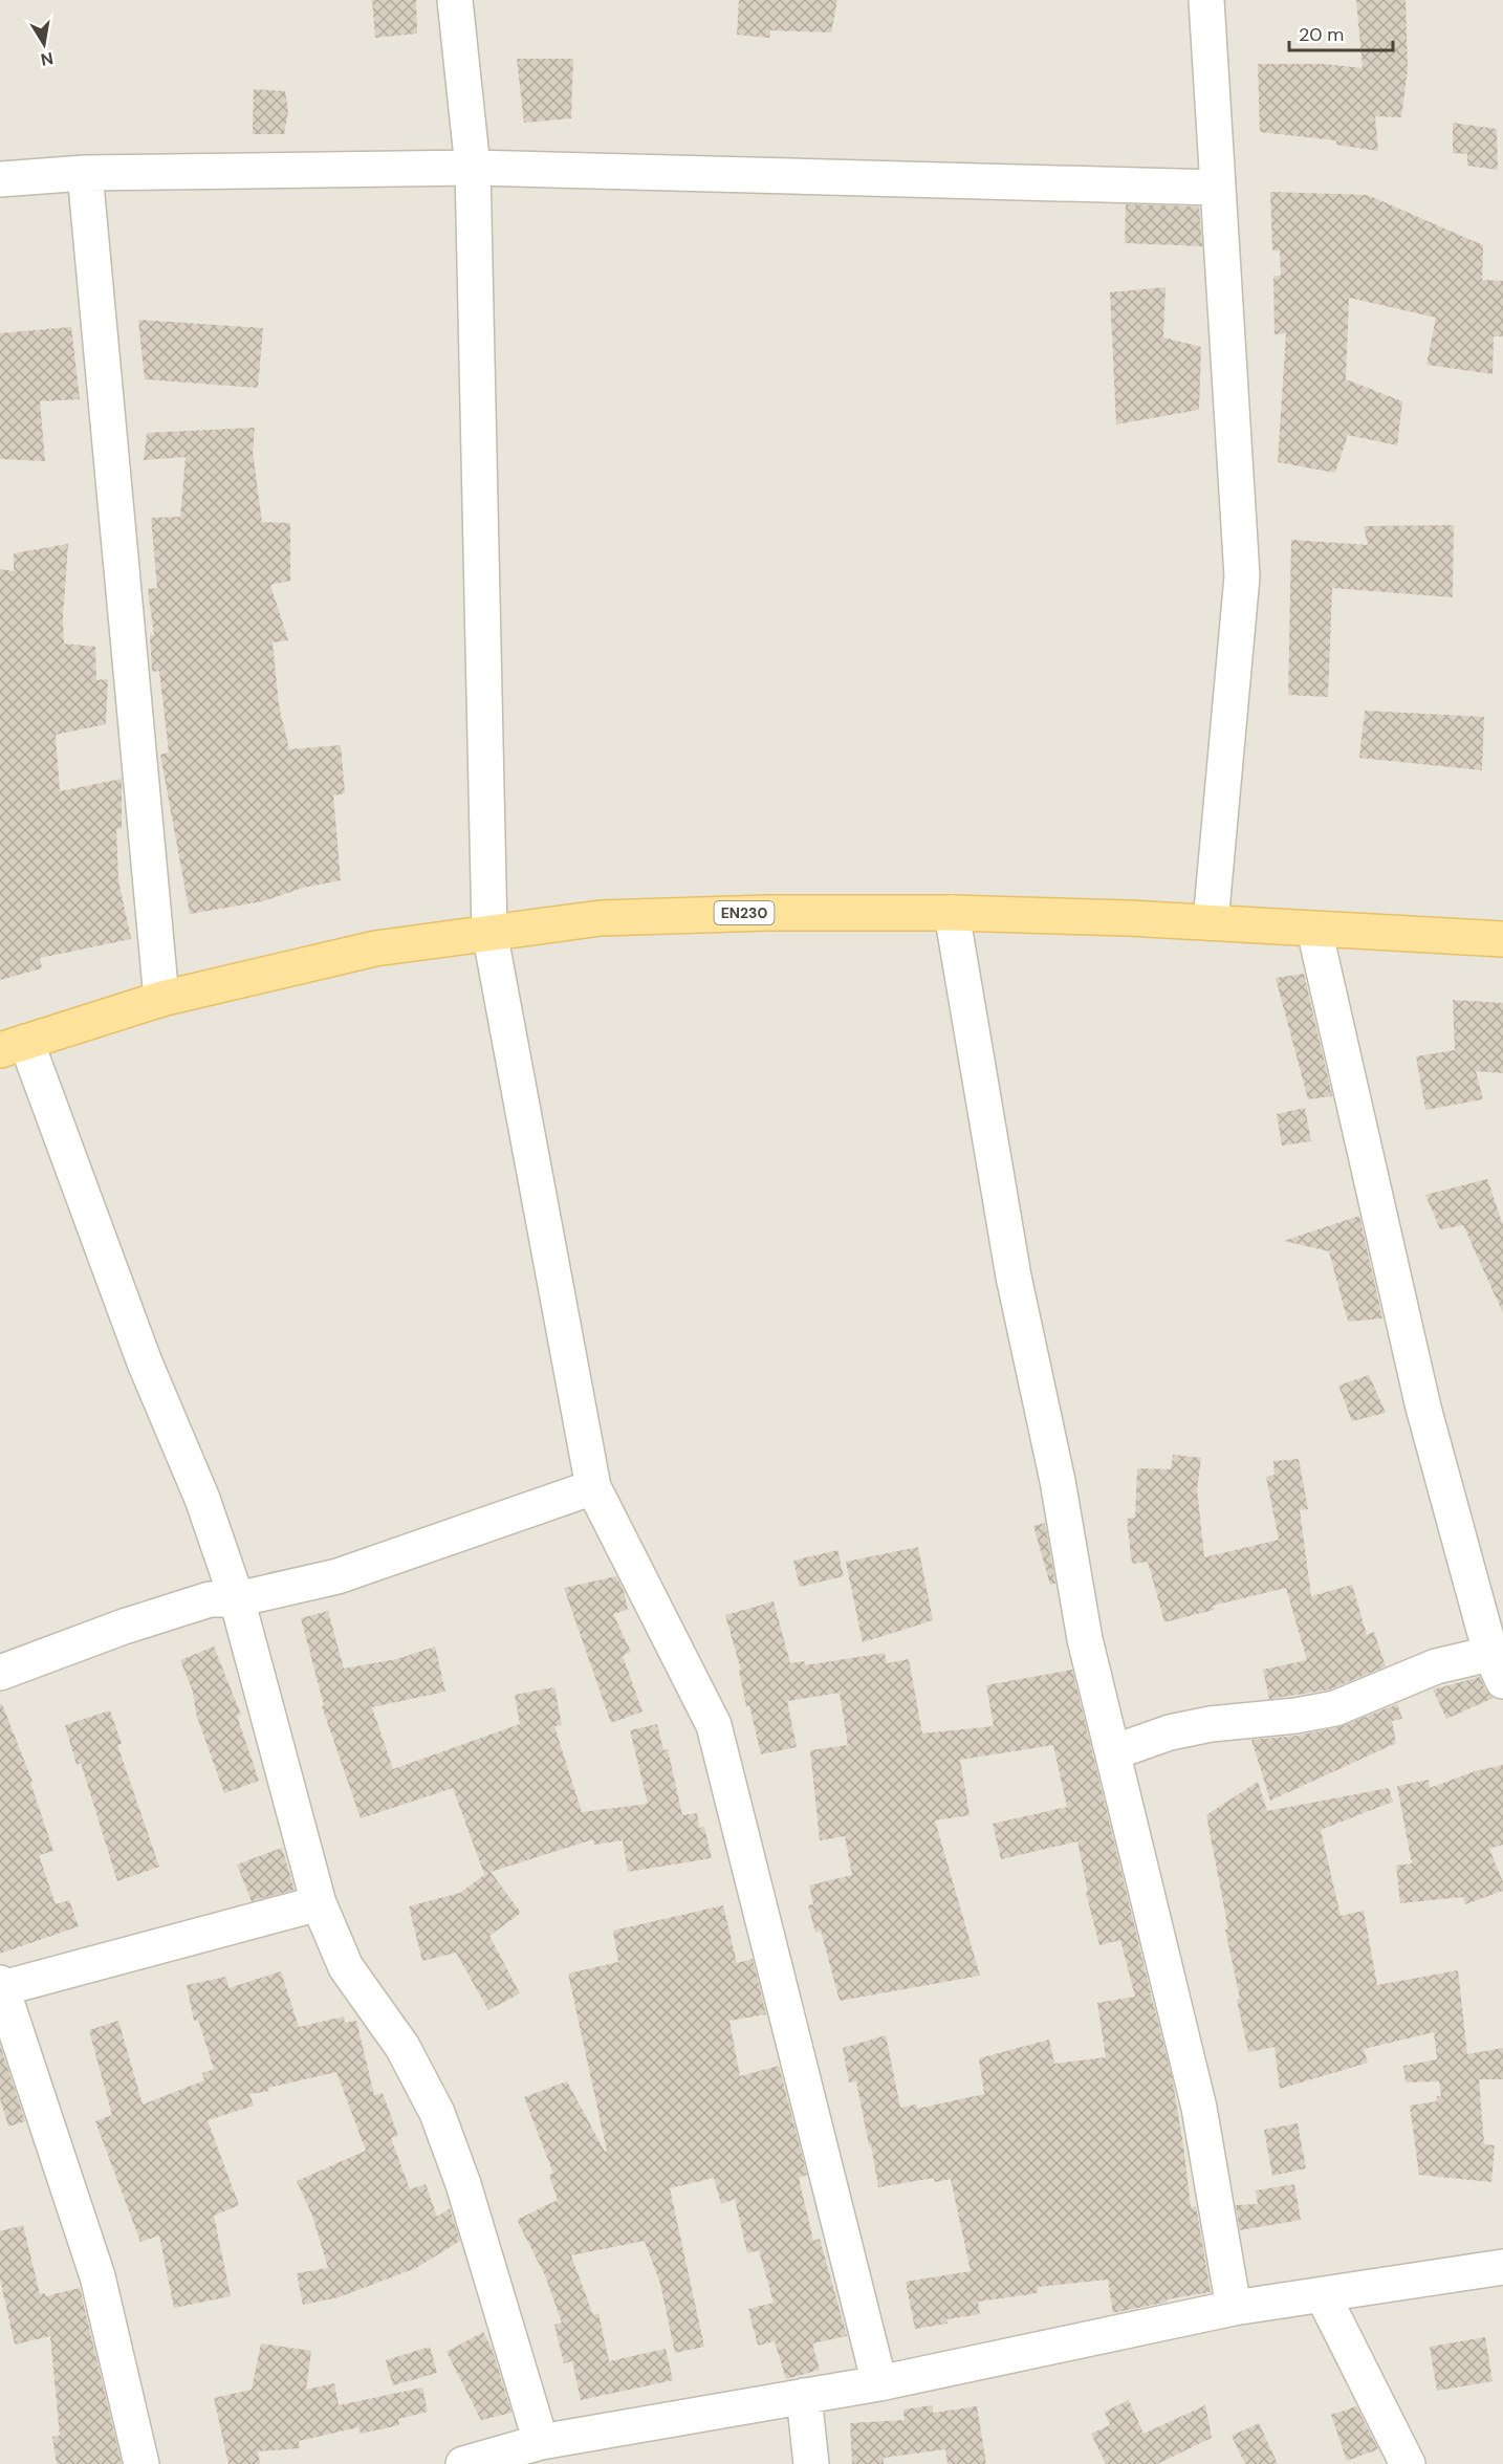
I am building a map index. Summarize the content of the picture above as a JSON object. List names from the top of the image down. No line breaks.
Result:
{"streets":{"main road":["EN230"]},"scale_bar":"20 m","north":"bottom"}
